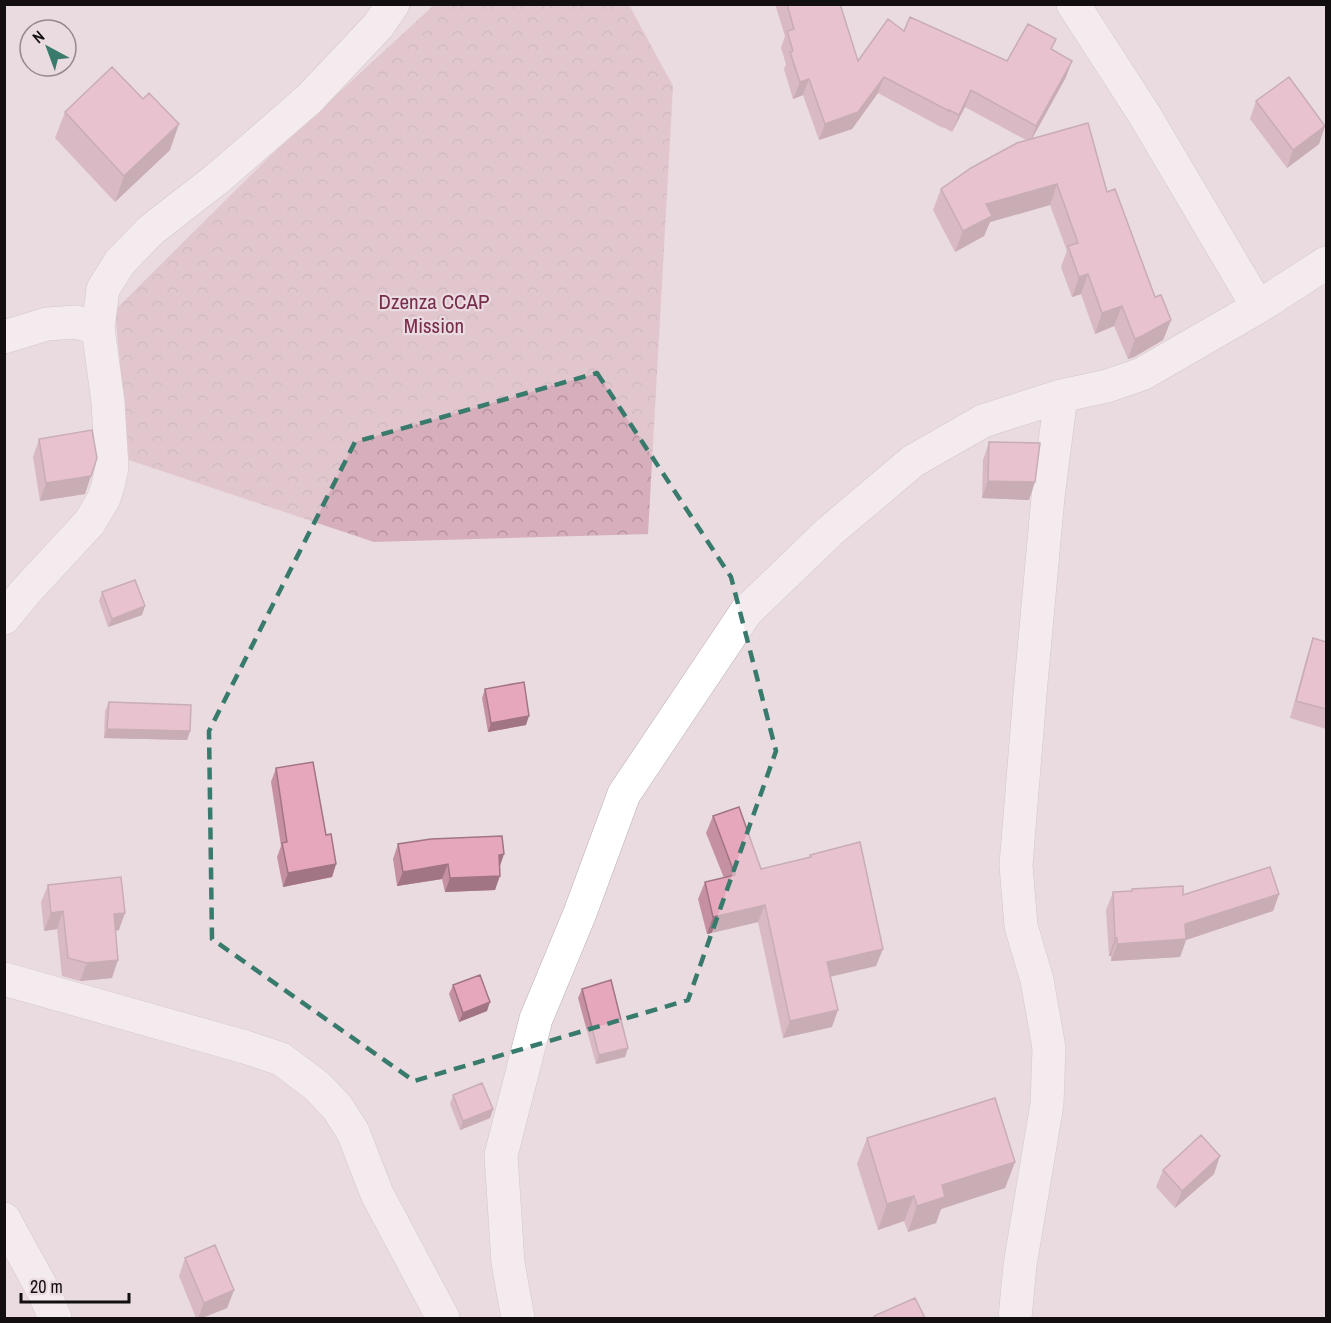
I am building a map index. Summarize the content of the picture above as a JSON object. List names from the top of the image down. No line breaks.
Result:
{"parks":["Dzenza CCAP Mission"],"scale_bar":"20 m","north":"top left"}
